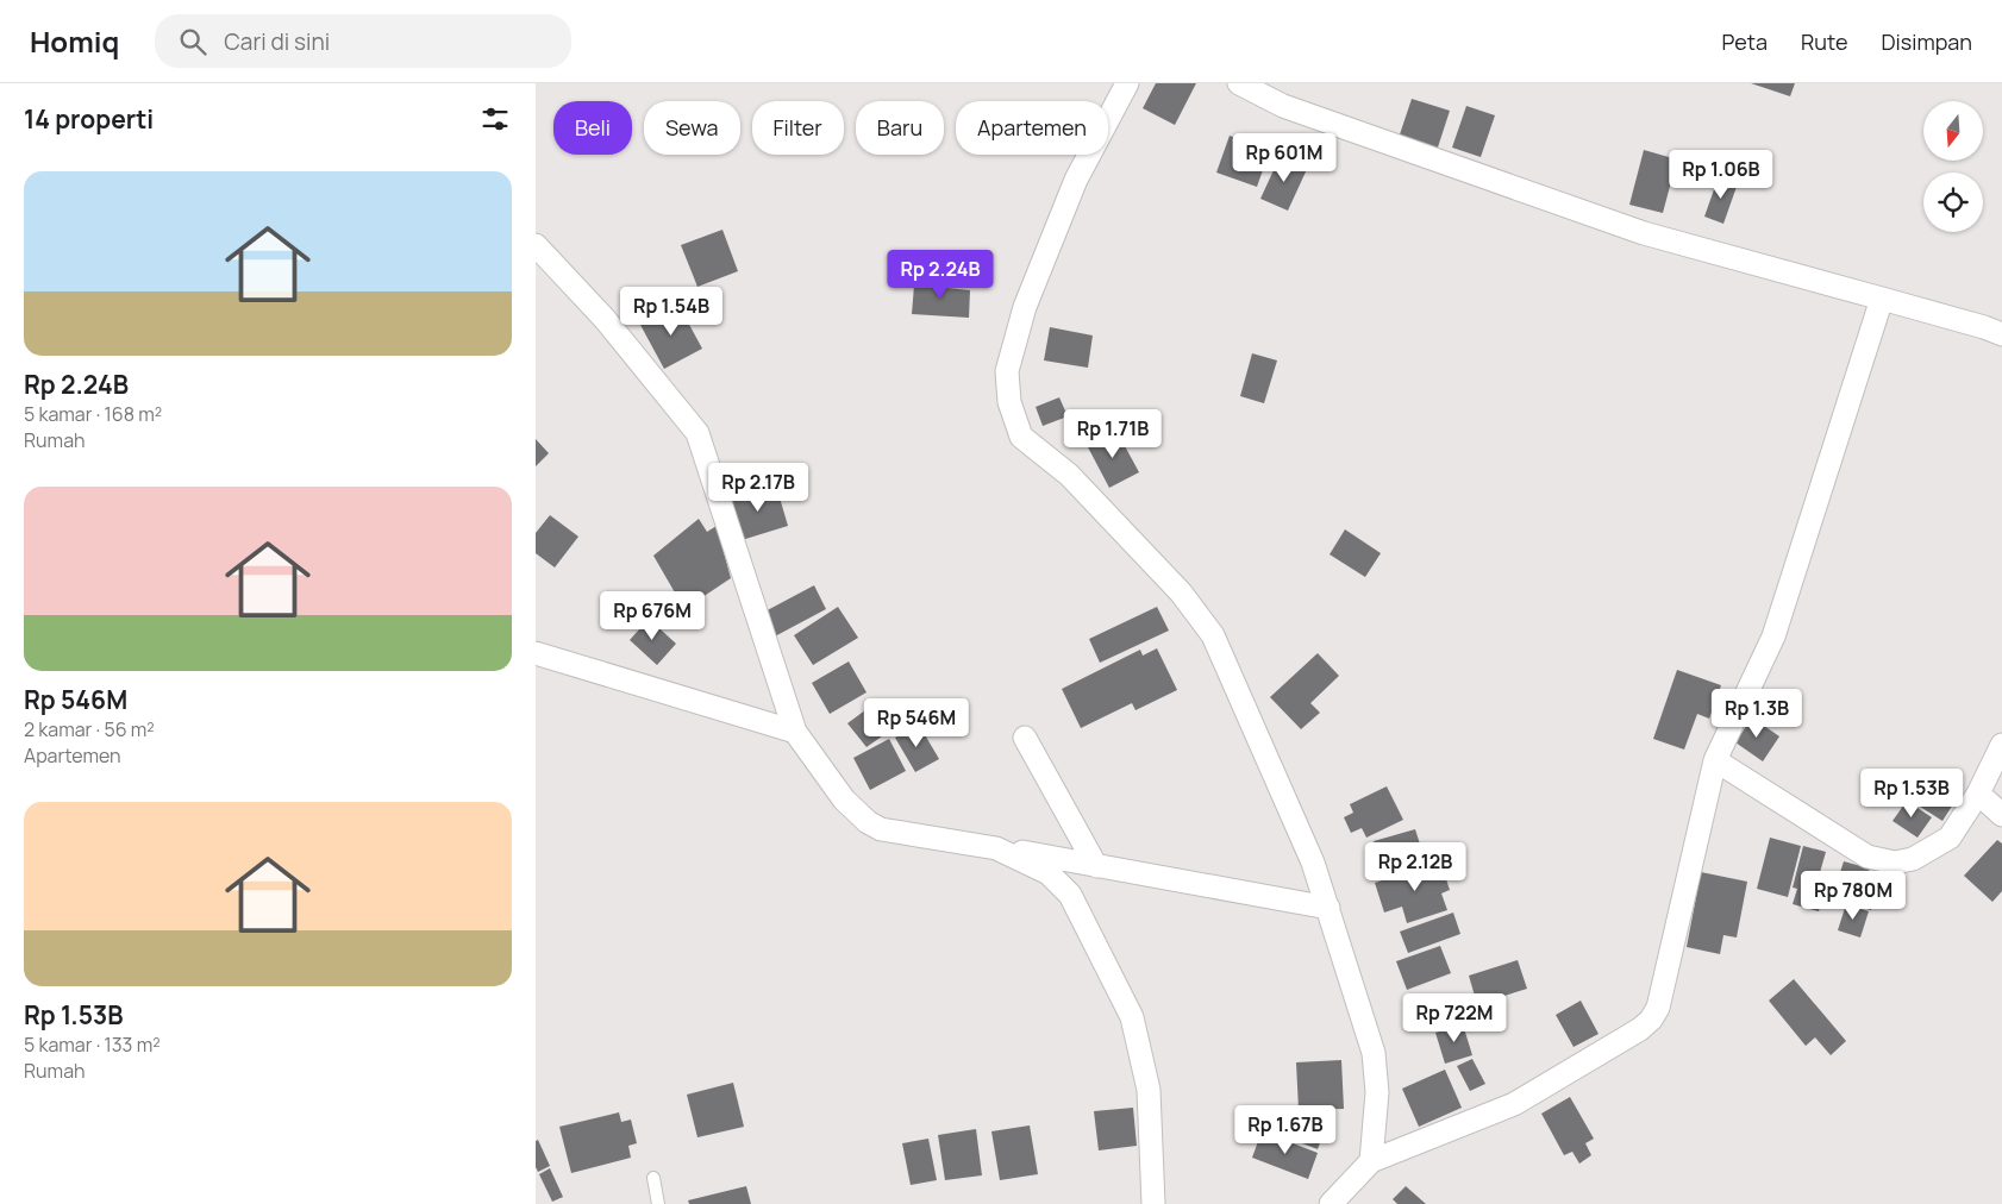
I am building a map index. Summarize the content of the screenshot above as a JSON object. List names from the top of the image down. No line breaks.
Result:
{"north":"bottom","page":{"header":"Homiq","search":"Cari di sini","nav":["Peta","Rute","Disimpan"],"heading":"14 properti","chip":["Beli","Sewa","Filter","Baru","Apartemen"],"price":["Rp 601M","Rp 1.06B","Rp 2.24B","Rp 1.54B","Rp 1.71B","Rp 2.17B","Rp 676M","Rp 1.3B","Rp 546M","Rp 1.53B","Rp 2.12B","Rp 780M","Rp 722M","Rp 1.67B"],"list":[{"name":"Rp 2.24B","note":"5 kamar · 168 m² · Rumah"},{"name":"Rp 546M","note":"2 kamar · 56 m² · Apartemen"},{"name":"Rp 1.53B","note":"5 kamar · 133 m² · Rumah"}]}}
